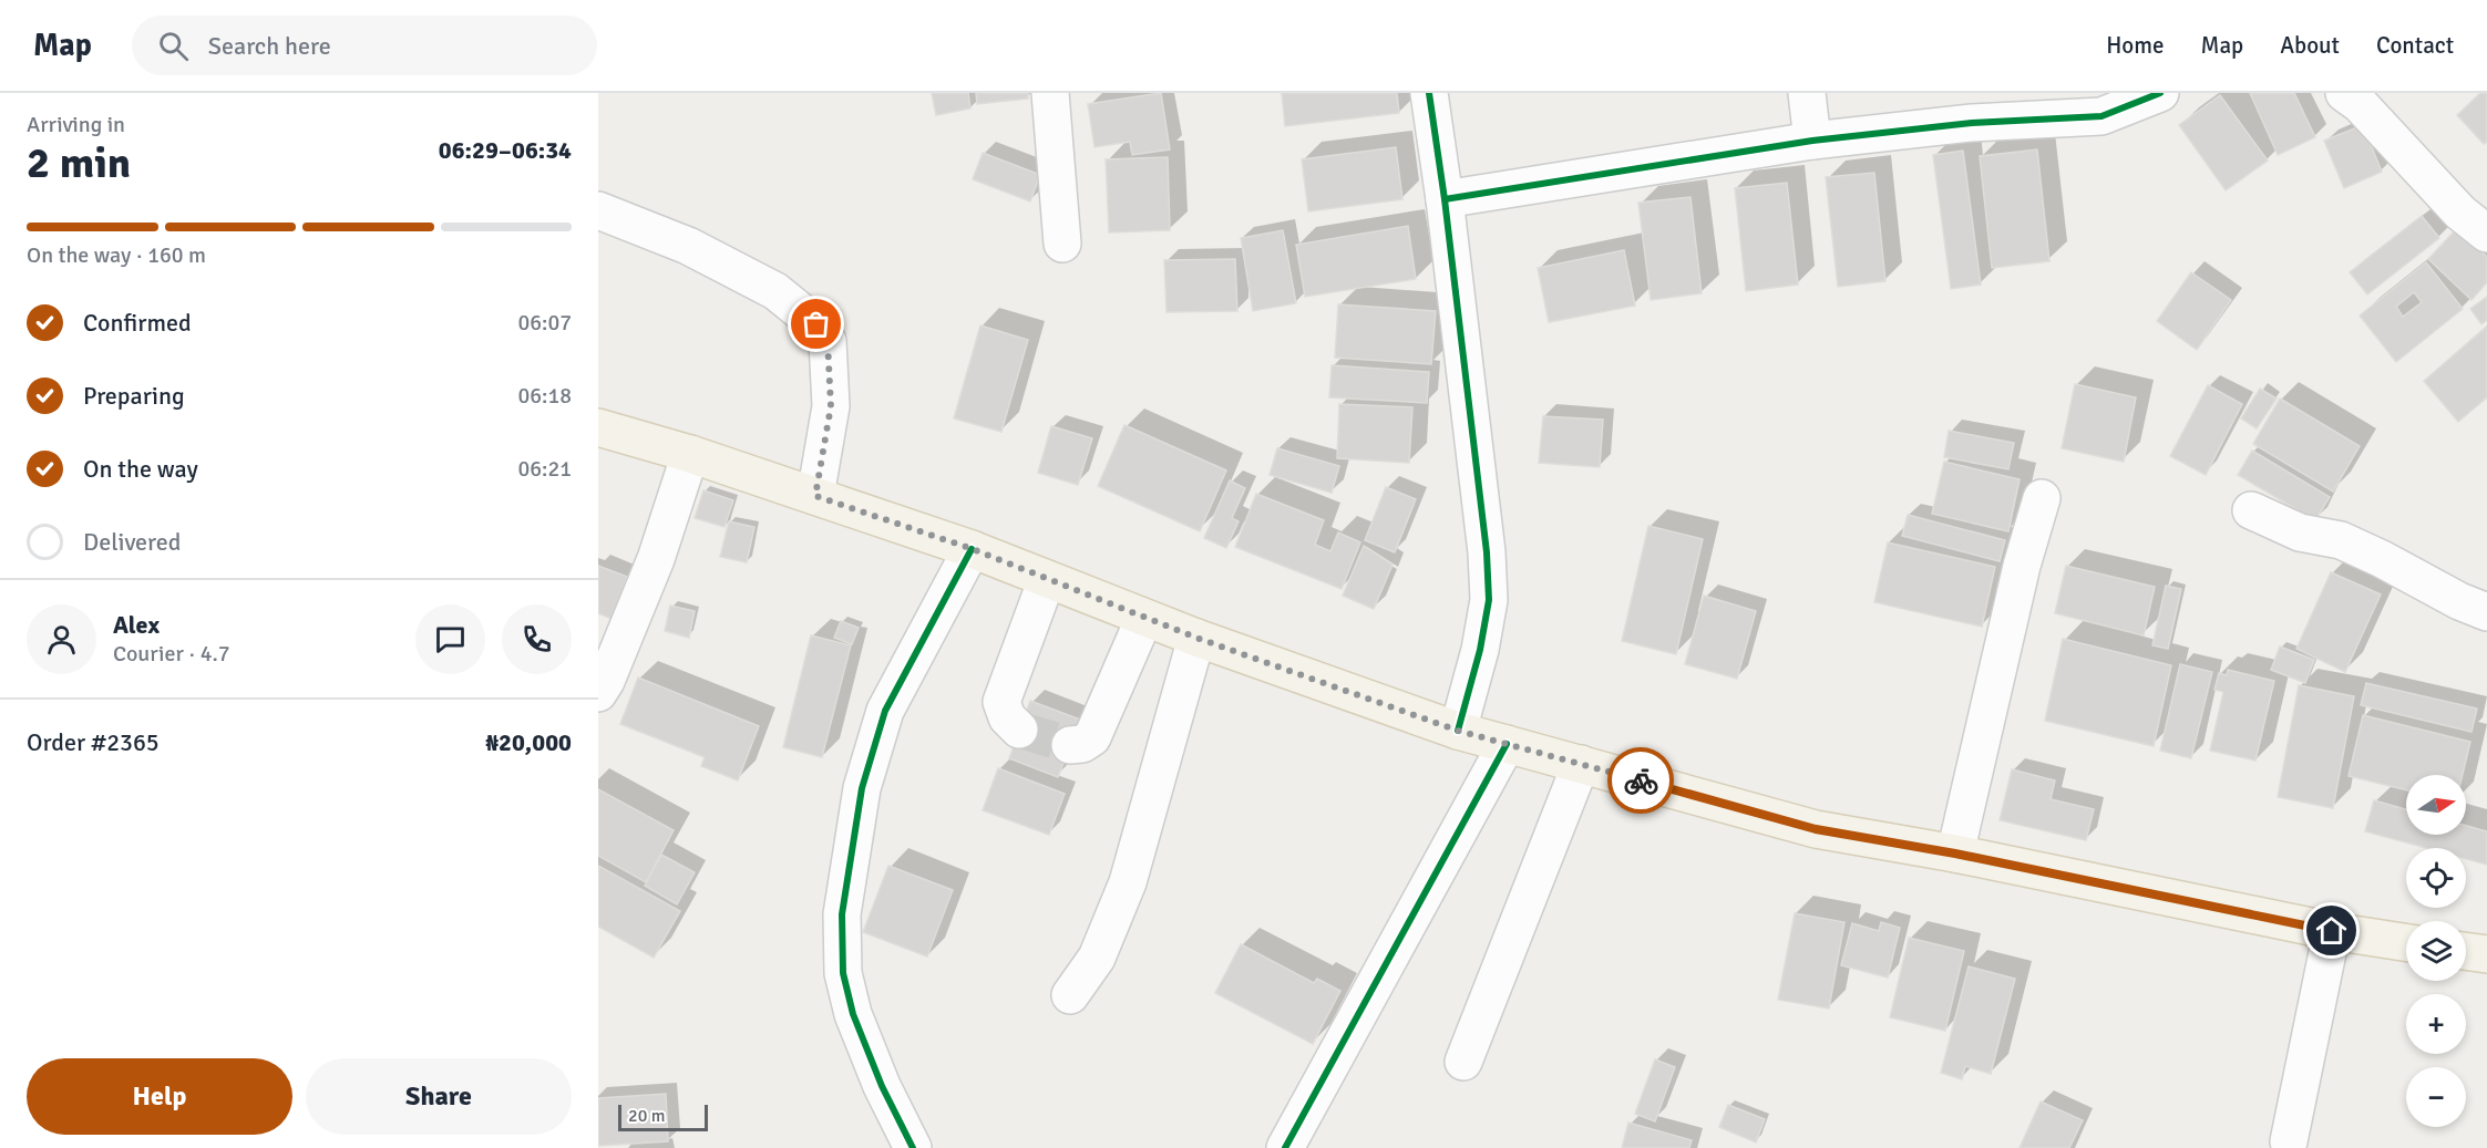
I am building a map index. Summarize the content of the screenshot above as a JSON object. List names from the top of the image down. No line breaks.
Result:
{"scale_bar":"20 m","north":"right","page":{"header":"Map","search":"Search here","nav":["Home","Map","About","Contact"],"heading":["2 min","Arriving in","06:29–06:34"],"panel":["Alex","Courier · 4.7","Order #2365","₦20,000"],"bar":"On the way · 160 m","list":[["Confirmed","06:07"],["Preparing","06:18"],["On the way","06:21"],"Delivered"],"map_buttons":["+","−"],"buttons":["Help","Share"],"scale":"20 m"}}
